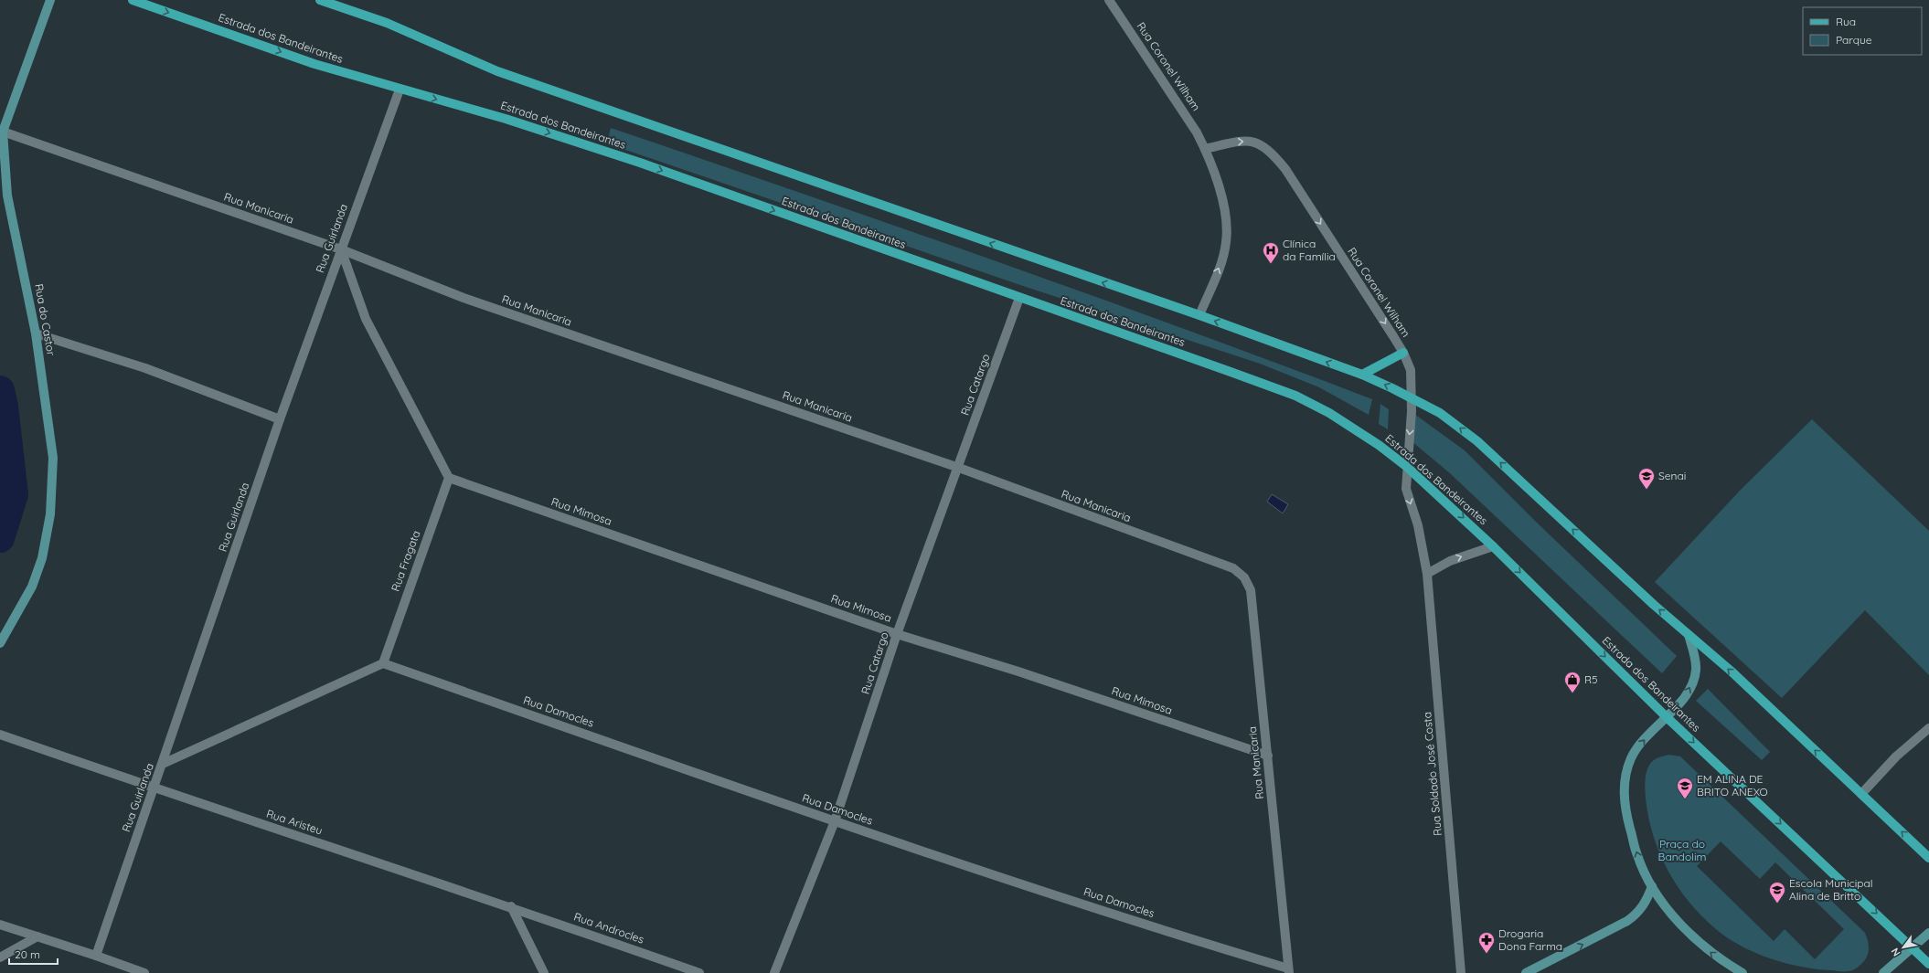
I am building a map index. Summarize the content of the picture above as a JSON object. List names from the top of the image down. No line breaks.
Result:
{"streets":{"main road":["Estrada dos Bandeirantes"],"street":["Rua Coronel Wilham","Rua Manicaria","Rua Guirlanda","Rua do Castor","Rua Catargo","Rua Mimosa","Rua Fragata","Rua Damocles","Rua Soldado José Costa","Rua Aristeu","Rua Androcles"]},"crossings":[["Estrada dos Bandeirantes","Rua Coronel Wilham"],["Estrada dos Bandeirantes","Rua Guirlanda"],["Estrada dos Bandeirantes","Rua Catargo"],["Estrada dos Bandeirantes","Rua Soldado José Costa"],["Rua Coronel Wilham","Rua Soldado José Costa"],["Rua Manicaria","Rua Guirlanda"],["Rua Manicaria","Rua do Castor"],["Rua Manicaria","Rua Catargo"],["Rua Manicaria","Rua Mimosa"],["Rua Manicaria","Rua Damocles"],["Rua Guirlanda","Rua Aristeu"],["Rua Catargo","Rua Mimosa"],["Rua Catargo","Rua Damocles"],["Rua Mimosa","Rua Fragata"],["Rua Fragata","Rua Damocles"],["Rua Aristeu","Rua Androcles"]],"parks":["Praça do Bandolim"],"places":{"hospital":["Clínica da Família"],"school or university":["Senai","EM ALINA DE BRITO ANEXO","Escola Municipal Alina de Britto"],"shop":["R5"],"pharmacy":["Drogaria Dona Farma"]},"legend":["Rua","Parque"],"scale_bar":"20 m","north":"bottom left"}
